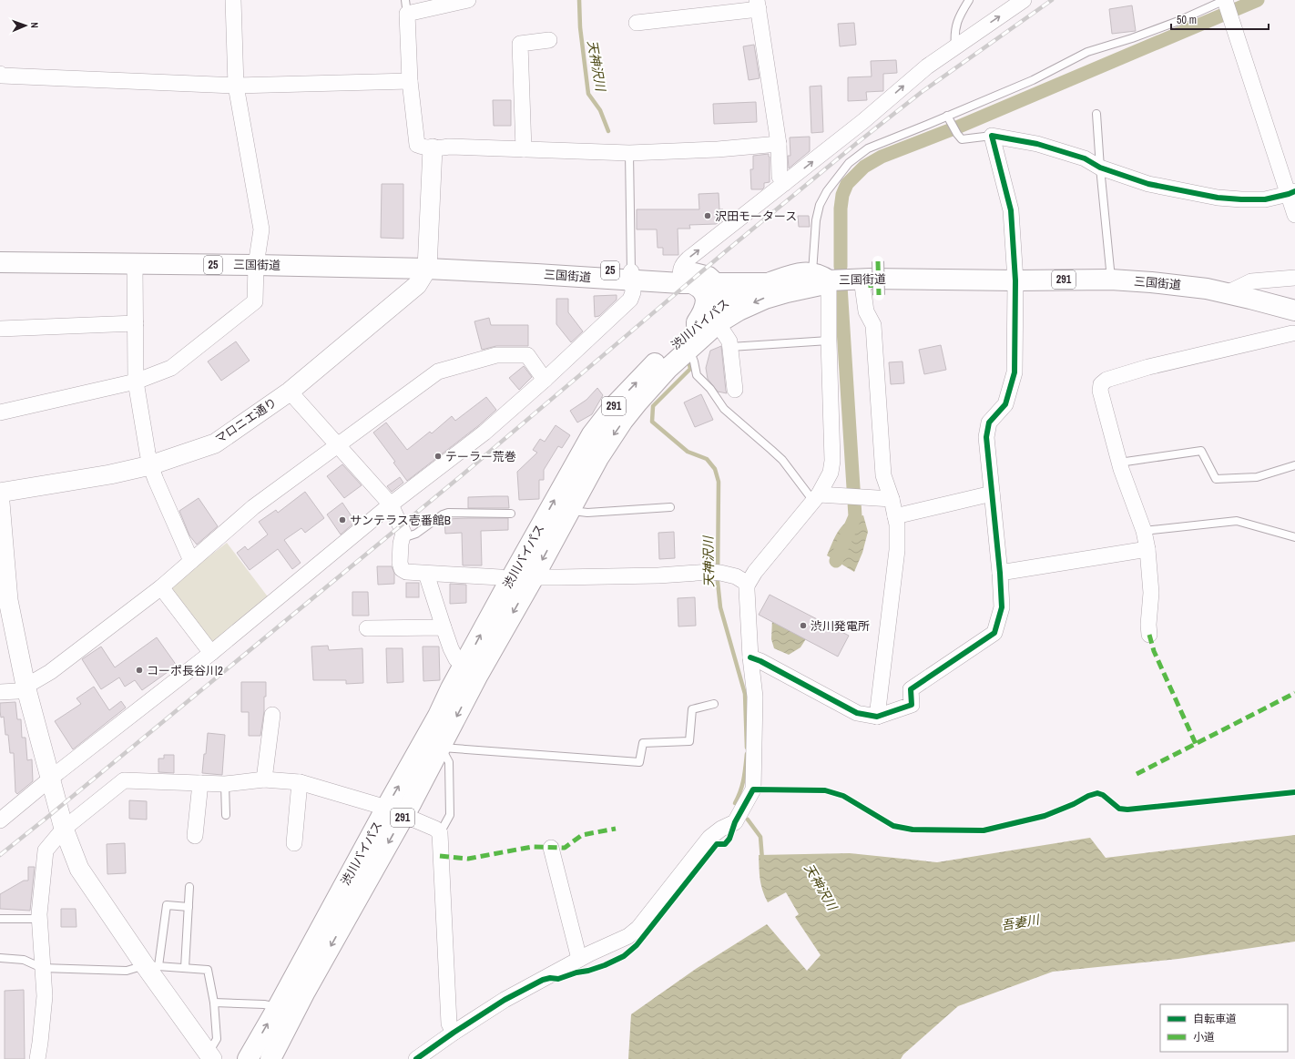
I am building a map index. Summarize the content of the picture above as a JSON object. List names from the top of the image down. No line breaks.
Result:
{"streets":{"main road":["25","三国街道","291","渋川バイパス"],"street":["マロニエ通り"]},"crossings":[["三国街道","渋川バイパス"],["三国街道","マロニエ通り"]],"water":["天神沢川","吾妻川"],"places":["沢田モータース","テーラー荒巻","サンテラス壱番館B","渋川発電所","コーポ長谷川2"],"legend":["自転車道","小道"],"scale_bar":"50 m","north":"right"}
